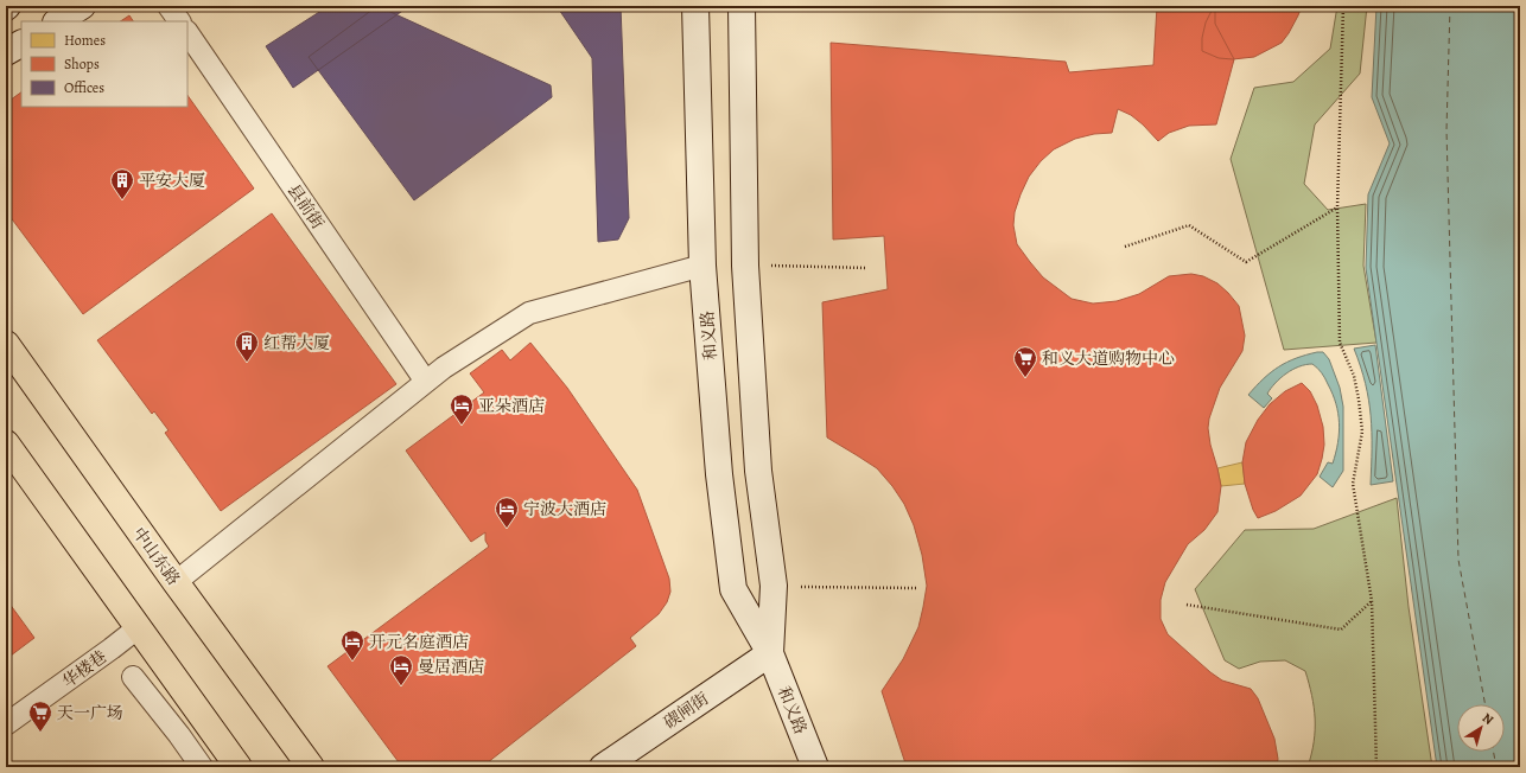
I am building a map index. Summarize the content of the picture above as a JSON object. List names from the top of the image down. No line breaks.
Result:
{"streets":{"main road":["和义路","中山东路","碶闸街"],"street":["县前街","华楼巷"]},"crossings":[["和义路","碶闸街"]],"places":{"building":["平安大厦","红帮大厦"],"supermarket":["和义大道购物中心","天一广场"],"hotel":["亚朵酒店","宁波大酒店","开元名庭酒店","曼居酒店"]},"legend":["Homes","Shops","Offices"],"north":"top right"}
